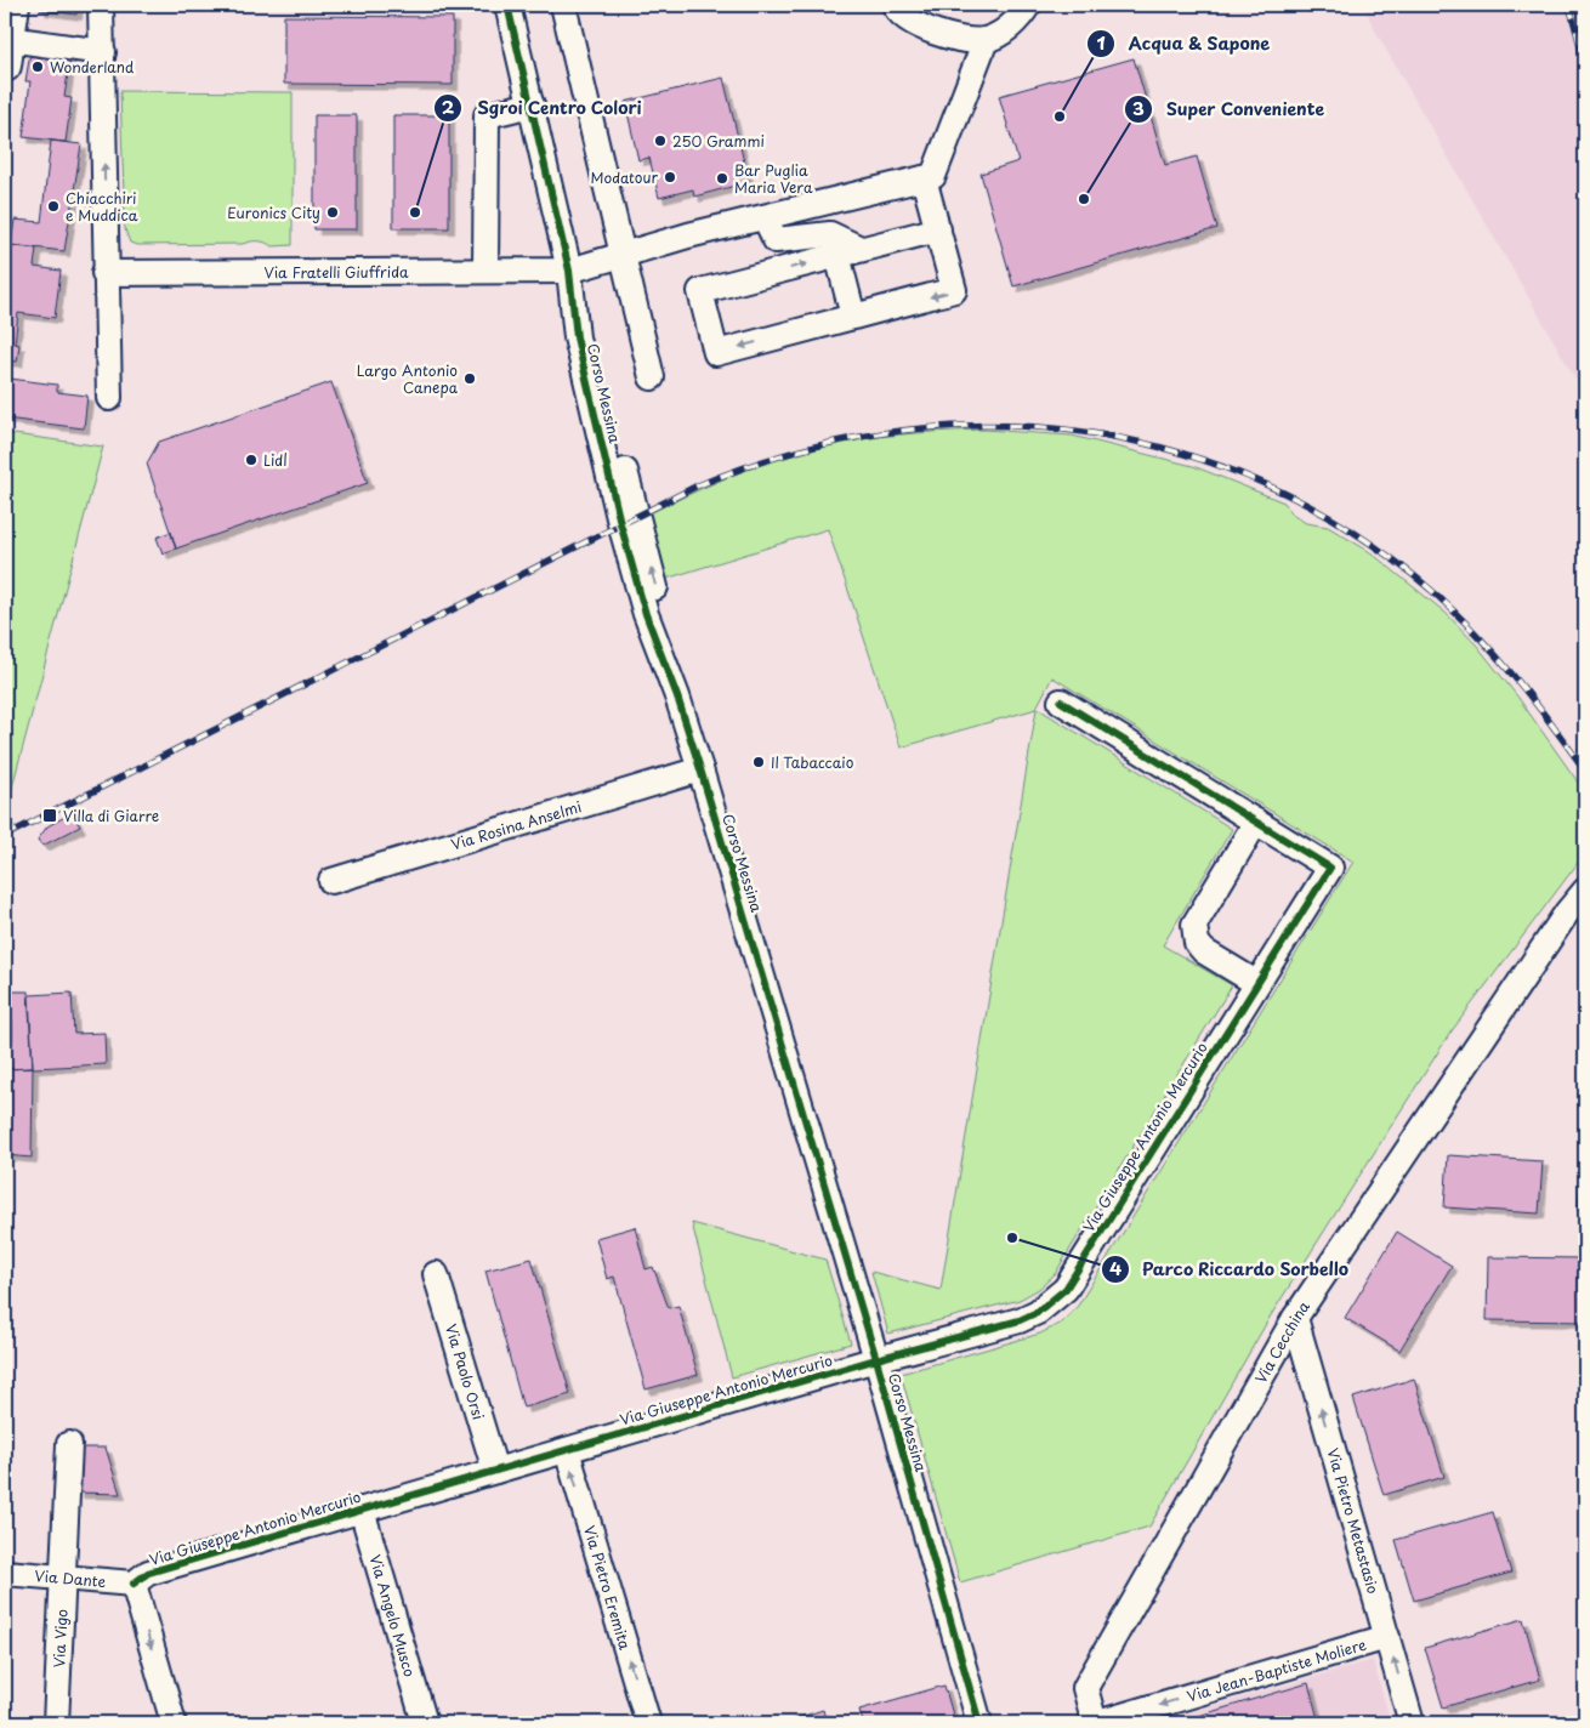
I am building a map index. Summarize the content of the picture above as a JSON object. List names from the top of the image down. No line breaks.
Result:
{"streets":{"street":["Via Fratelli Giuffrida","Corso Messina","Via Rosina Anselmi","Via Giuseppe Antonio Mercurio","Via Cecchina","Via Paolo Orsi","Via Pietro Metastasio","Via Dante","Via Pietro Eremita","Via Angelo Musco","Via Vigo","Via Jean-Baptiste Moliere"]},"crossings":[["Via Fratelli Giuffrida","Corso Messina"],["Corso Messina","Via Rosina Anselmi"],["Corso Messina","Via Giuseppe Antonio Mercurio"],["Via Giuseppe Antonio Mercurio","Via Paolo Orsi"],["Via Giuseppe Antonio Mercurio","Via Dante"],["Via Giuseppe Antonio Mercurio","Via Pietro Eremita"],["Via Giuseppe Antonio Mercurio","Via Angelo Musco"],["Via Cecchina","Via Pietro Metastasio"],["Via Cecchina","Via Jean-Baptiste Moliere"],["Via Pietro Metastasio","Via Jean-Baptiste Moliere"],["Via Dante","Via Vigo"]],"one_way":["Via Pietro Metastasio","Via Pietro Eremita","Via Jean-Baptiste Moliere"],"places":{"other":["Wonderland","Acqua & Sapone","250 Grammi","Modatour","Bar Puglia Maria Vera","Super Conveniente","Chiacchiri e Muddica","Euronics City","Sgroi Centro Colori","Largo Antonio Canepa","Lidl","Il Tabaccaio","Parco Riccardo Sorbello"],"transit":["Villa di Giarre"]}}
